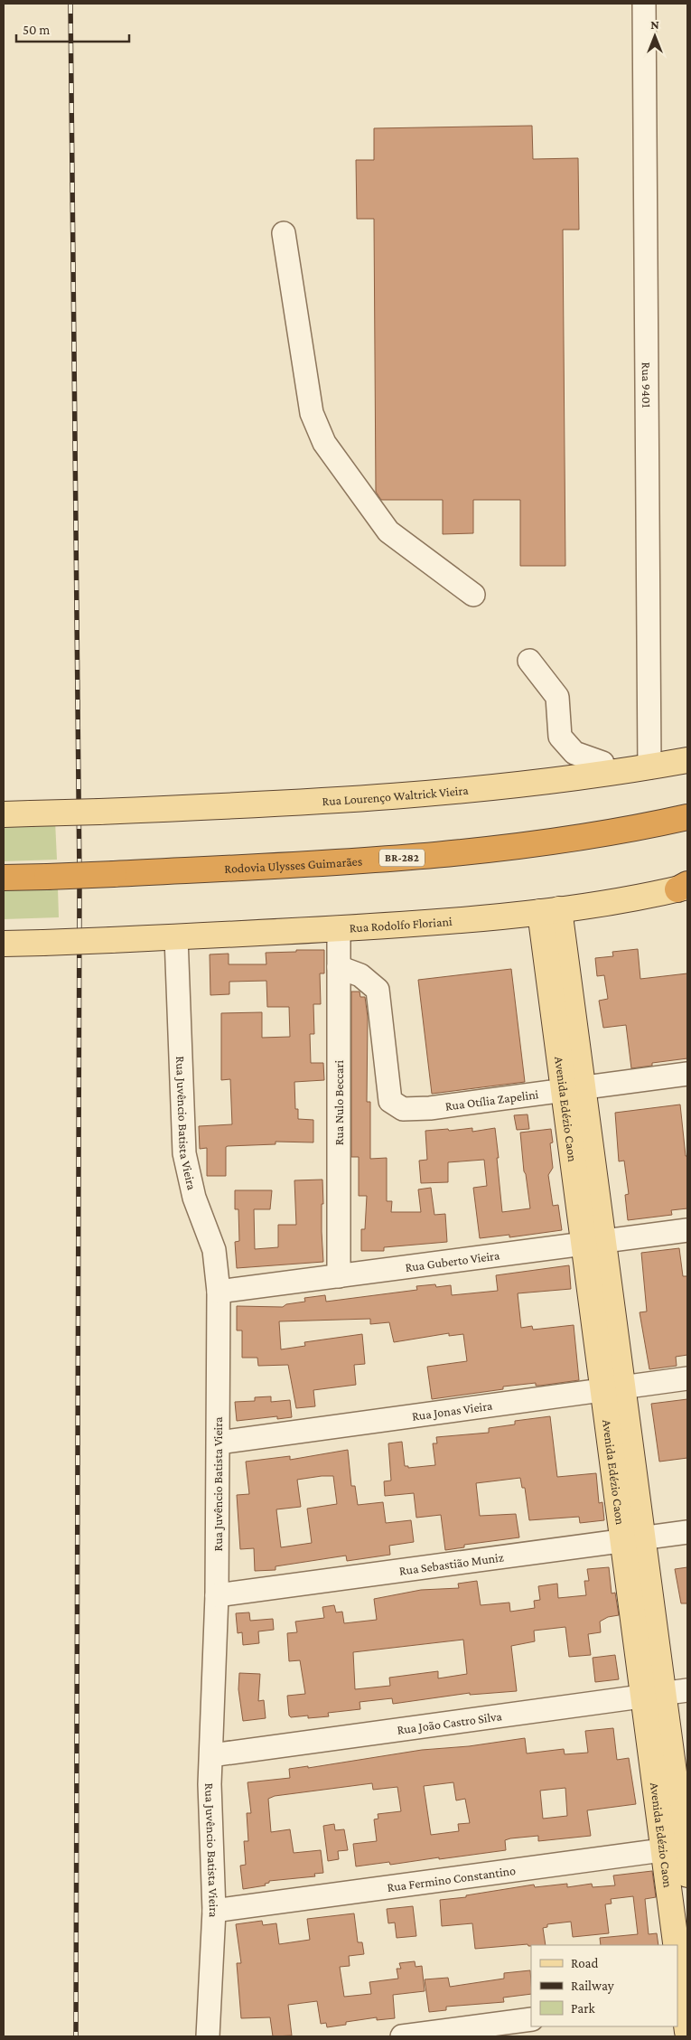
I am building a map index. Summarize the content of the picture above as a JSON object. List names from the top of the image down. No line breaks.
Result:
{"streets":{"highway":["BR-282","Rodovia Ulysses Guimarães"],"main road":["Rua Lourenço Waltrick Vieira","Rua Rodolfo Floriani","Avenida Edézio Caon"],"street":["Rua 9401","Rua Otília Zapelini","Rua Nulo Beccari","Rua Juvêncio Batista Vieira","Rua Guberto Vieira","Rua Jonas Vieira","Rua Sebastião Muniz","Rua João Castro Silva","Rua Fermino Constantino"]},"crossings":[["Rua 9401","Rua Lourenço Waltrick Vieira"],["Rua Rodolfo Floriani","Rua Nulo Beccari"],["Rua Rodolfo Floriani","Avenida Edézio Caon"],["Rua Rodolfo Floriani","Rua Juvêncio Batista Vieira"],["Rua Otília Zapelini","Rua Nulo Beccari"],["Rua Otília Zapelini","Avenida Edézio Caon"],["Rua Nulo Beccari","Rua Guberto Vieira"],["Avenida Edézio Caon","Rua Guberto Vieira"],["Avenida Edézio Caon","Rua Jonas Vieira"],["Avenida Edézio Caon","Rua Sebastião Muniz"],["Avenida Edézio Caon","Rua João Castro Silva"],["Avenida Edézio Caon","Rua Fermino Constantino"],["Rua Juvêncio Batista Vieira","Rua Guberto Vieira"],["Rua Juvêncio Batista Vieira","Rua Jonas Vieira"],["Rua Juvêncio Batista Vieira","Rua Sebastião Muniz"],["Rua Juvêncio Batista Vieira","Rua João Castro Silva"],["Rua Juvêncio Batista Vieira","Rua Fermino Constantino"]],"legend":["Road","Railway","Park"],"scale_bar":"50 m","north":"top"}
